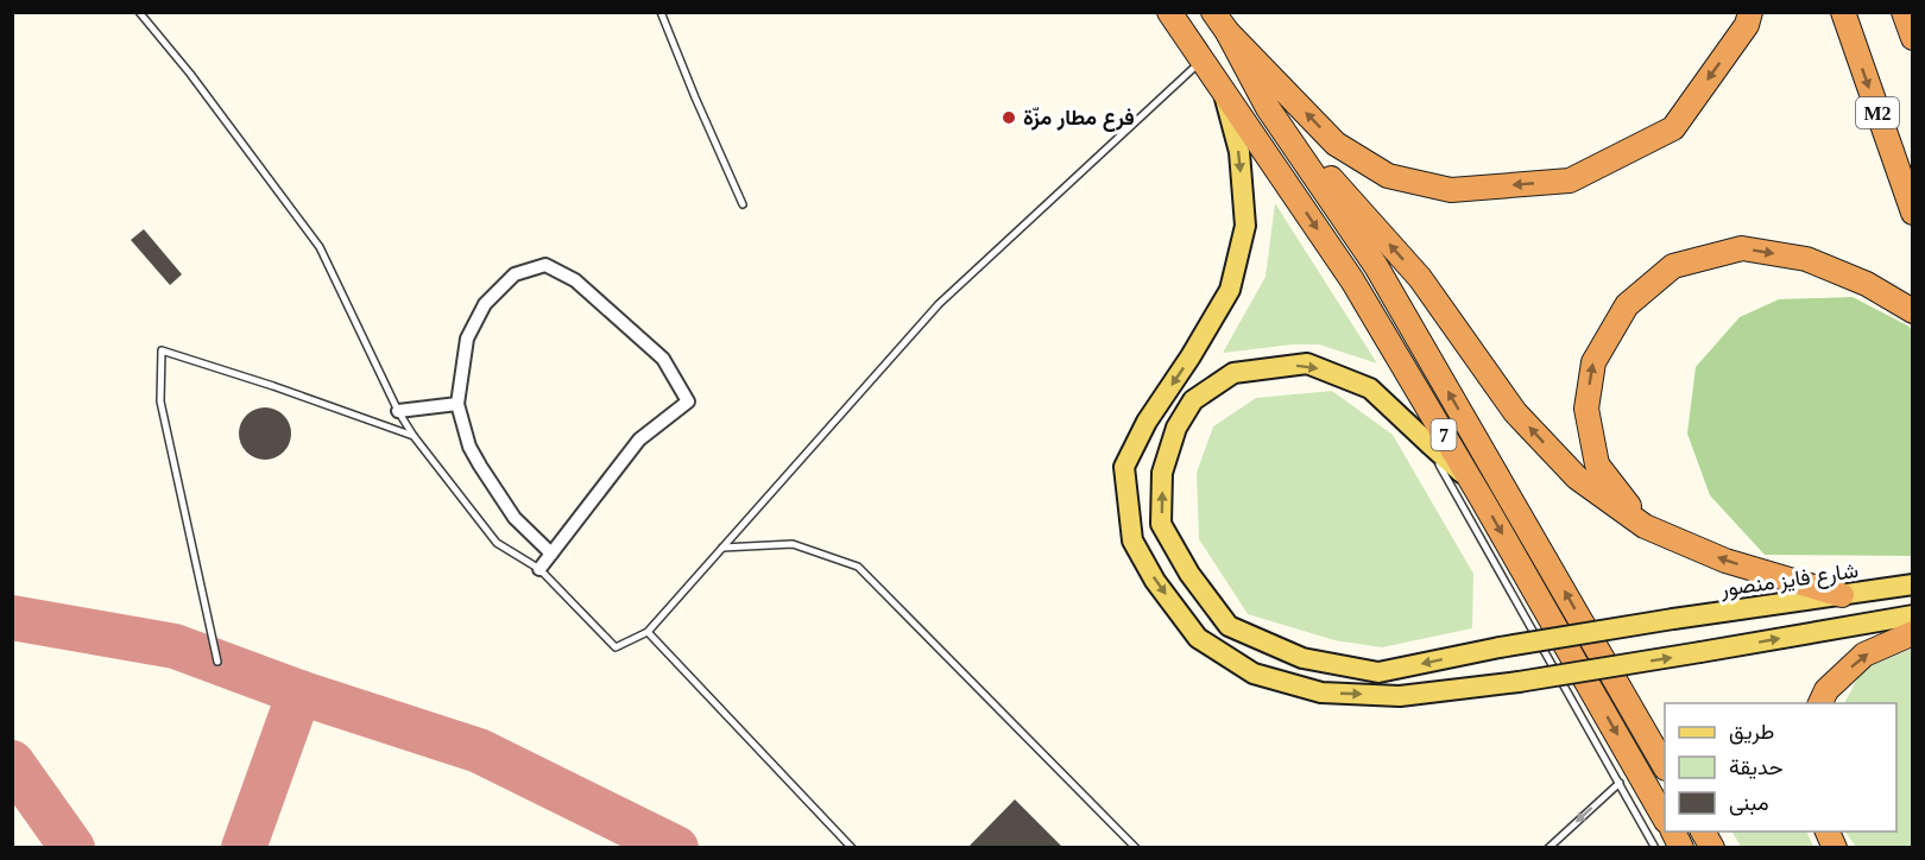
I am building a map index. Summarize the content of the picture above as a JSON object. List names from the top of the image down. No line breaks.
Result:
{"streets":{"highway":["M2","7"],"main road":["شارع فايز منصور"]},"crossings":[["7","شارع فايز منصور"]],"places":["فرع مطار مزّة"],"legend":["طريق","حديقة","مبنى"]}
